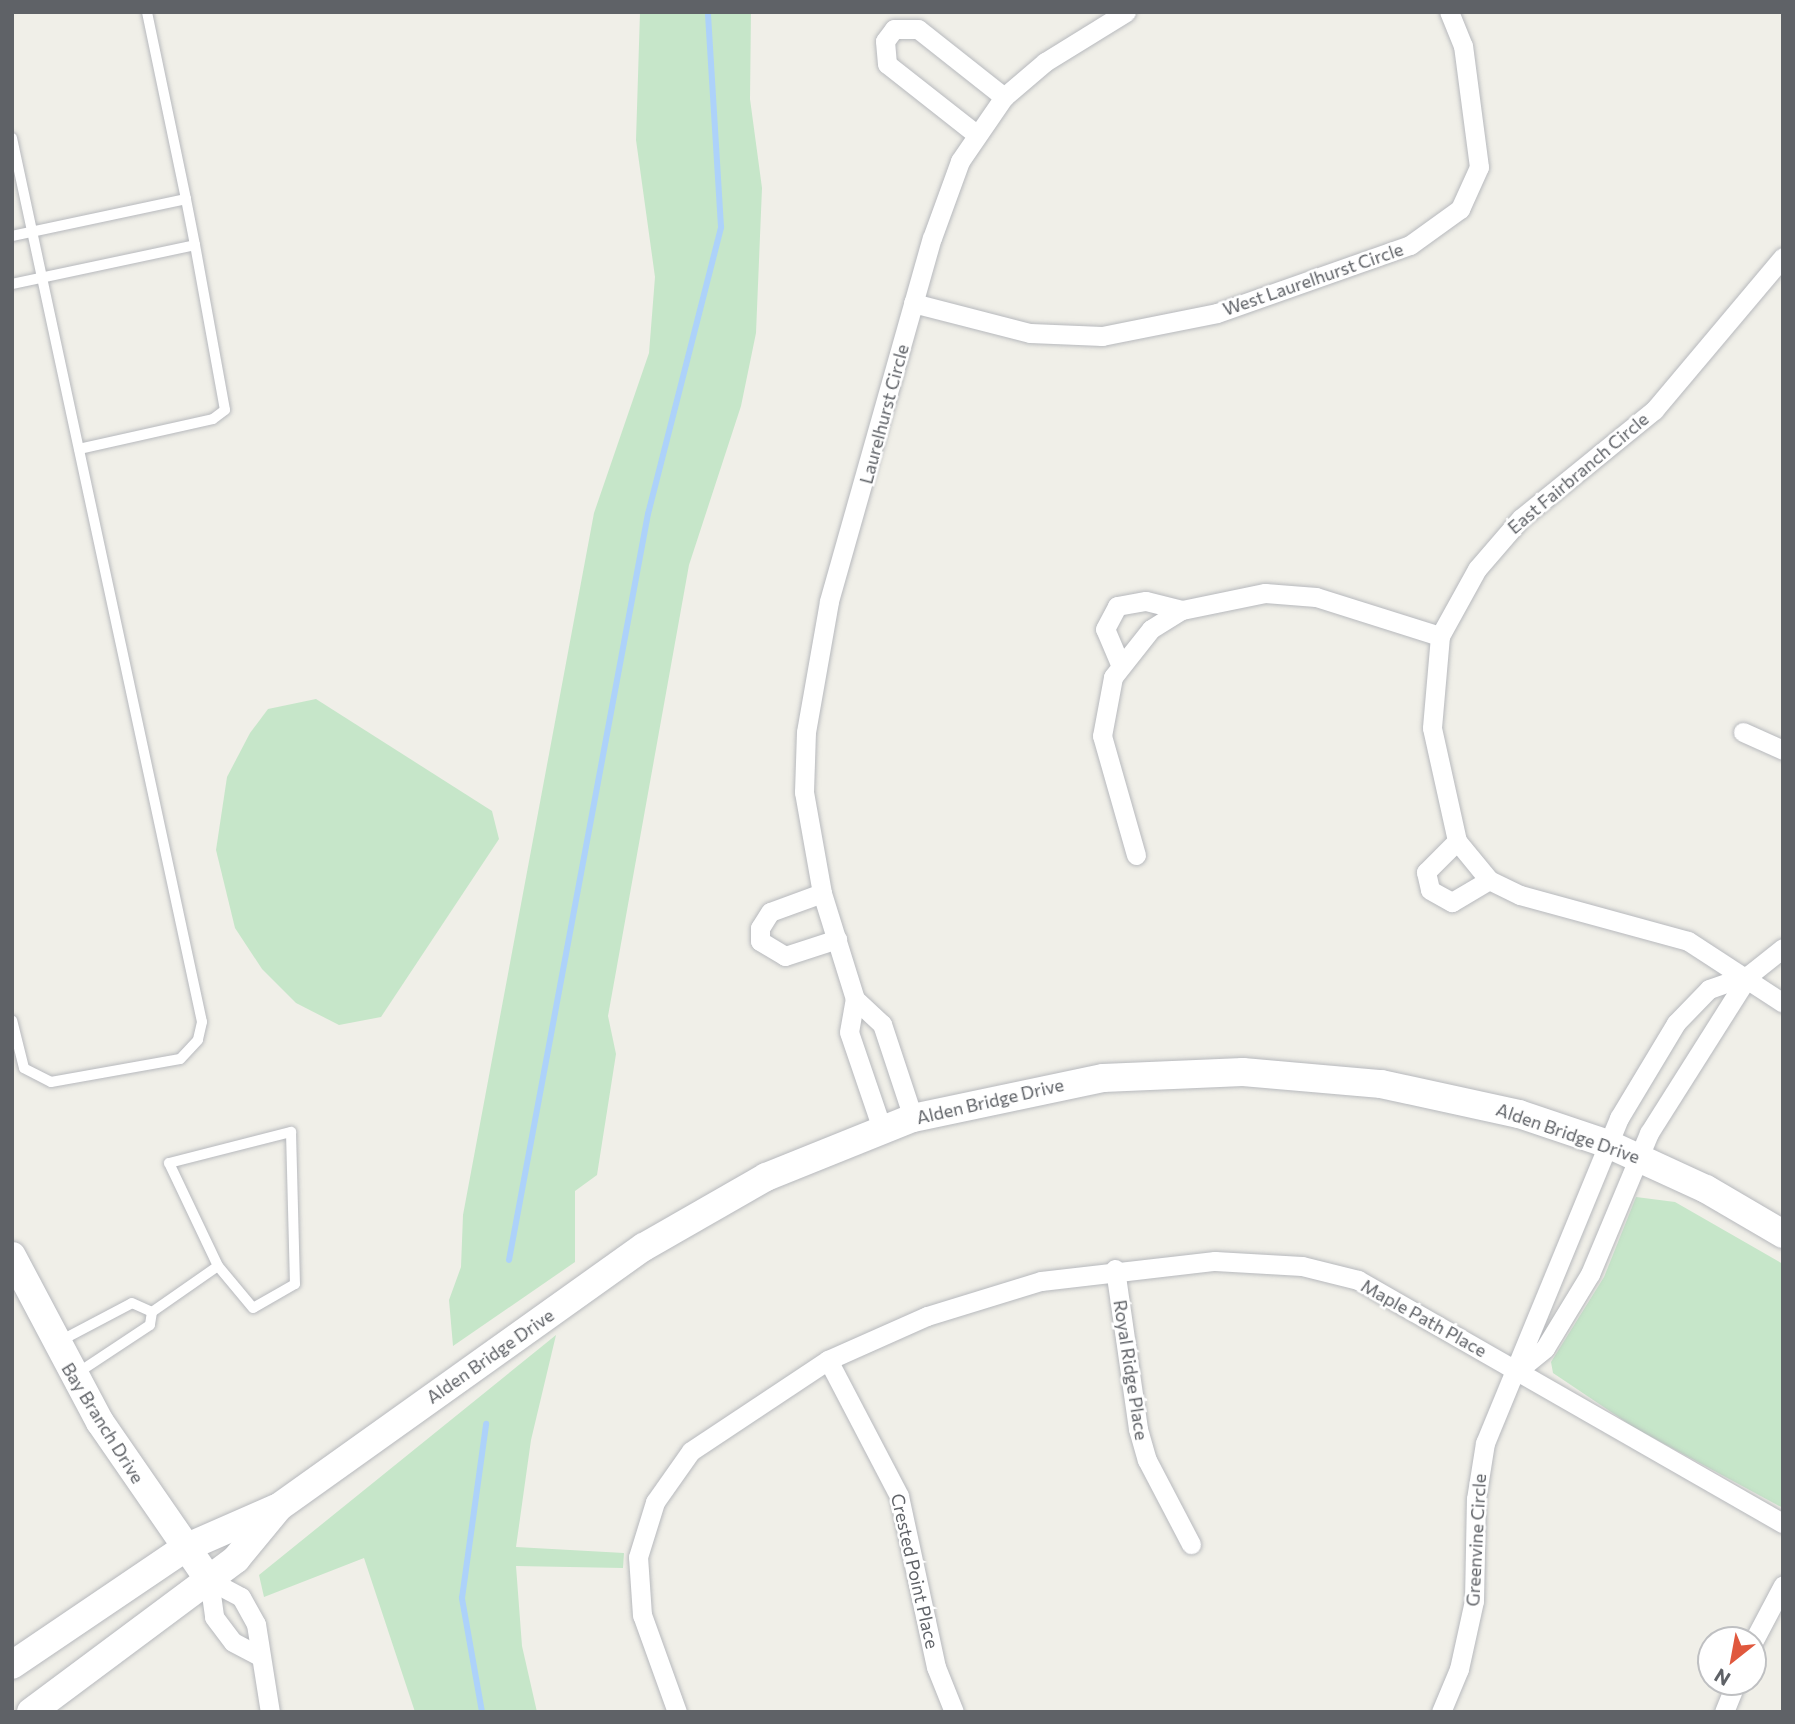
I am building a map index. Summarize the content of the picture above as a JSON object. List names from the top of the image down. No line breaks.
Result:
{"streets":{"street":["West Laurelhurst Circle","Laurelhurst Circle","East Fairbranch Circle","Alden Bridge Drive","Maple Path Place","Royal Ridge Place","Bay Branch Drive","Greenvine Circle","Crested Point Place"]},"crossings":[["West Laurelhurst Circle","Laurelhurst Circle"],["Laurelhurst Circle","Alden Bridge Drive"],["East Fairbranch Circle","Greenvine Circle"],["Alden Bridge Drive","Bay Branch Drive"],["Alden Bridge Drive","Greenvine Circle"],["Maple Path Place","Royal Ridge Place"],["Maple Path Place","Greenvine Circle"],["Maple Path Place","Crested Point Place"]],"north":"bottom left"}
